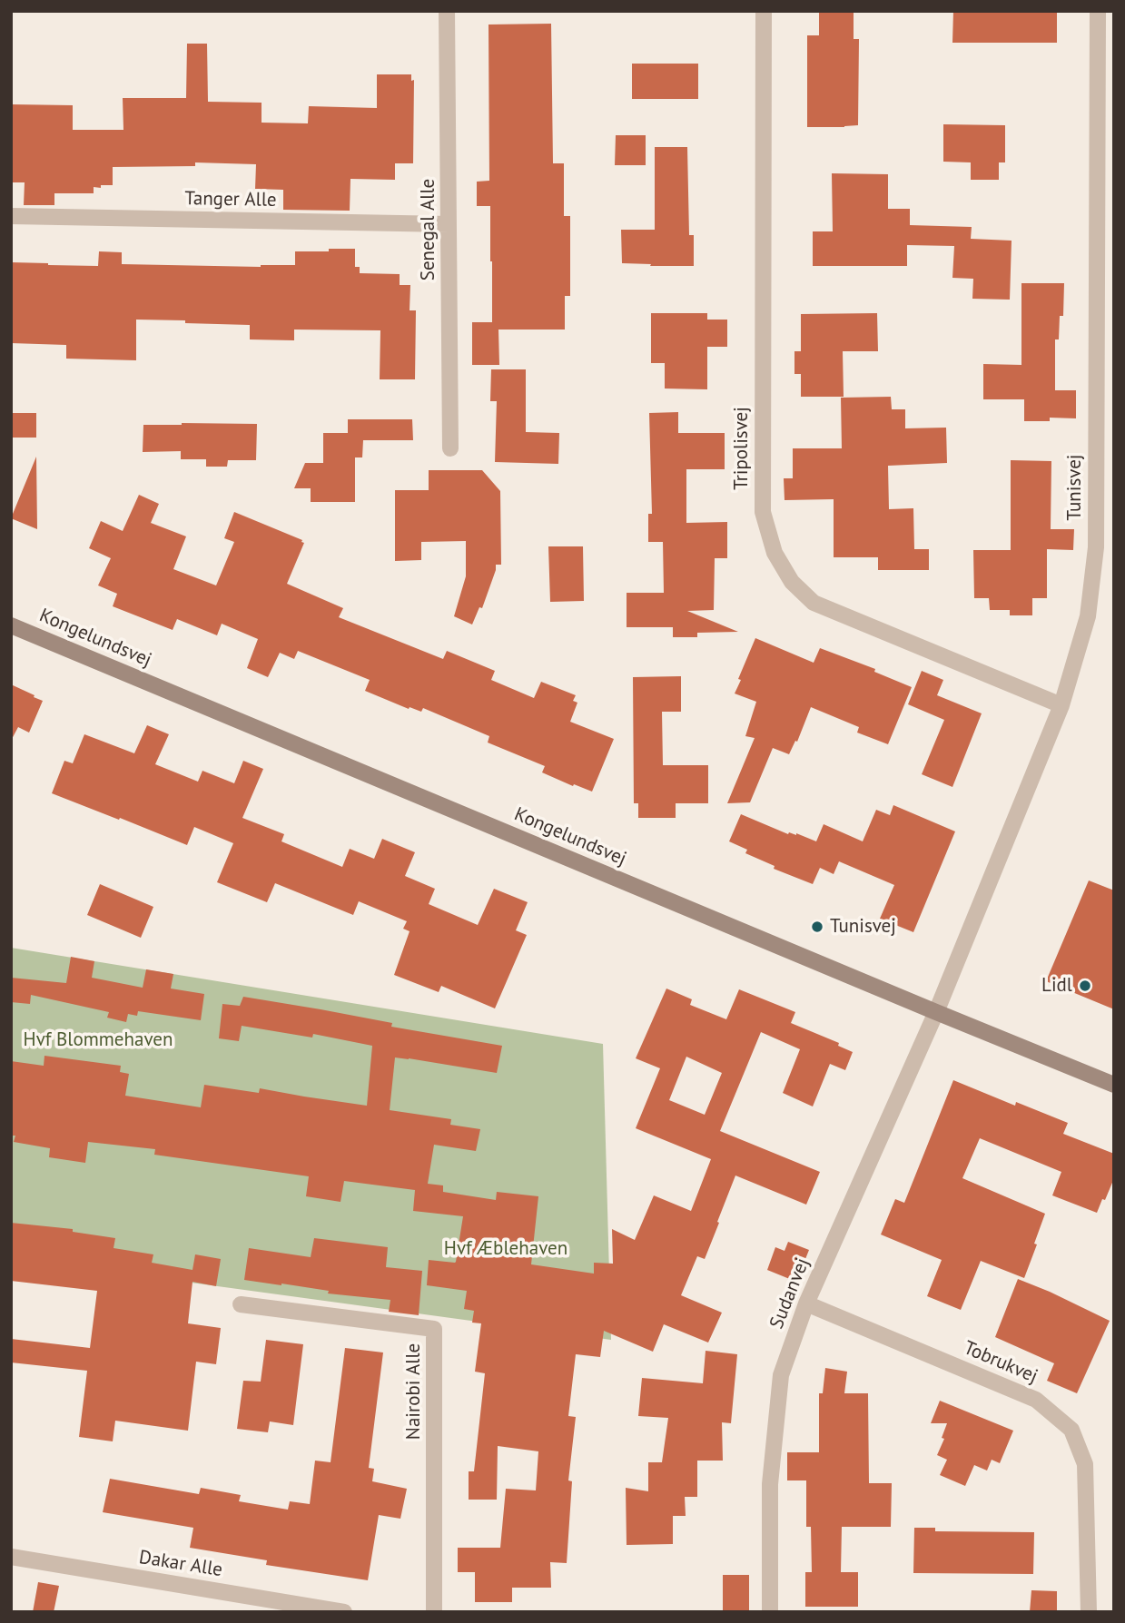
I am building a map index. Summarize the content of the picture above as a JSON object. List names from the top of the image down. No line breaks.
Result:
{"streets":{"street":["Tanger Alle","Senegal Alle","Tripolisvej","Tunisvej","Kongelundsvej","Sudanvej","Tobrukvej","Nairobi Alle","Dakar Alle"]},"crossings":[["Tanger Alle","Senegal Alle"],["Tripolisvej","Tunisvej"],["Tunisvej","Kongelundsvej"],["Tunisvej","Sudanvej"],["Kongelundsvej","Sudanvej"],["Sudanvej","Tobrukvej"]],"parks":["Hvf Blommehaven","Hvf Æblehaven"],"places":["Tunisvej","Lidl"]}
